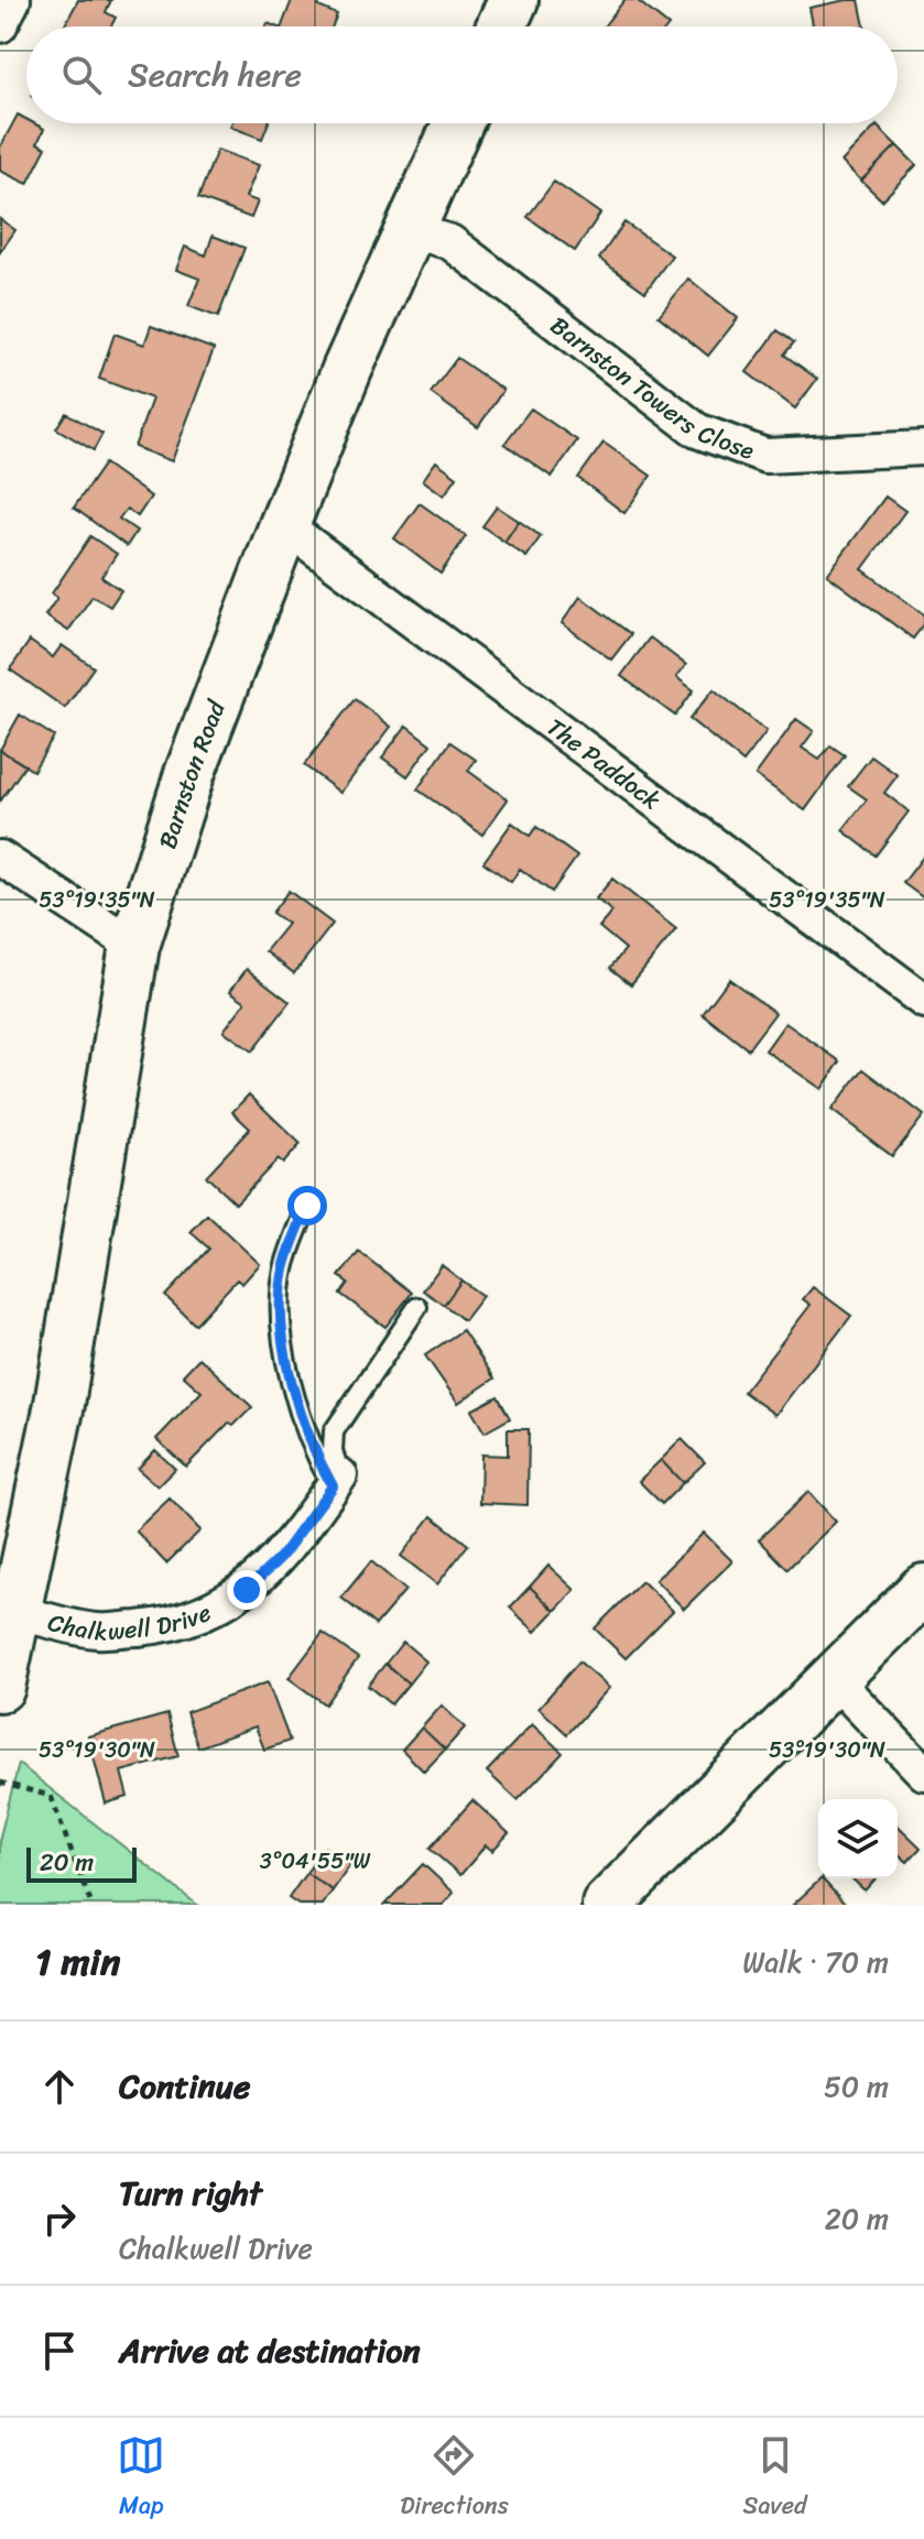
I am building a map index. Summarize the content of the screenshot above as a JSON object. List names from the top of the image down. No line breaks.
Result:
{"streets":{"main road":["Barnston Road"],"street":["Barnston Towers Close","The Paddock","Chalkwell Drive"]},"crossings":[["Barnston Towers Close","Barnston Road"],["The Paddock","Barnston Road"],["Barnston Road","Chalkwell Drive"]],"scale_bar":"20 m","page":{"search":"Search here","scale":"20 m","heading":["1 min","Walk · 70 m"],"list":[["Continue","50 m"],["Turn right","Chalkwell Drive","20 m"],"Arrive at destination"],"nav":["Map","Directions","Saved"]},"coordinates":["53°19'35\"N","53°19'30\"N","3°04'55\"W"]}
